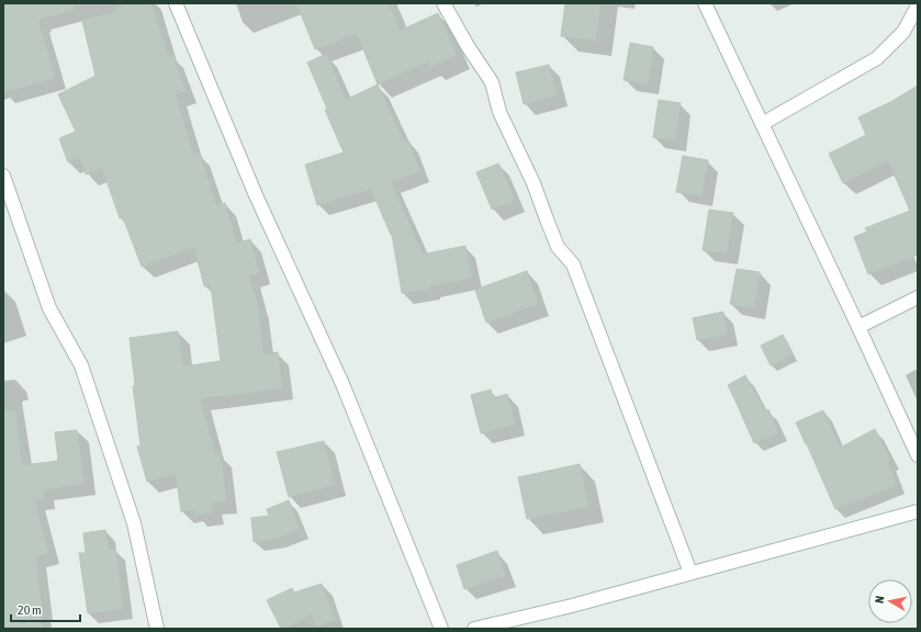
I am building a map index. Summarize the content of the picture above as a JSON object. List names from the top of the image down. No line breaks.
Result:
{"scale_bar":"20 m","north":"left"}
